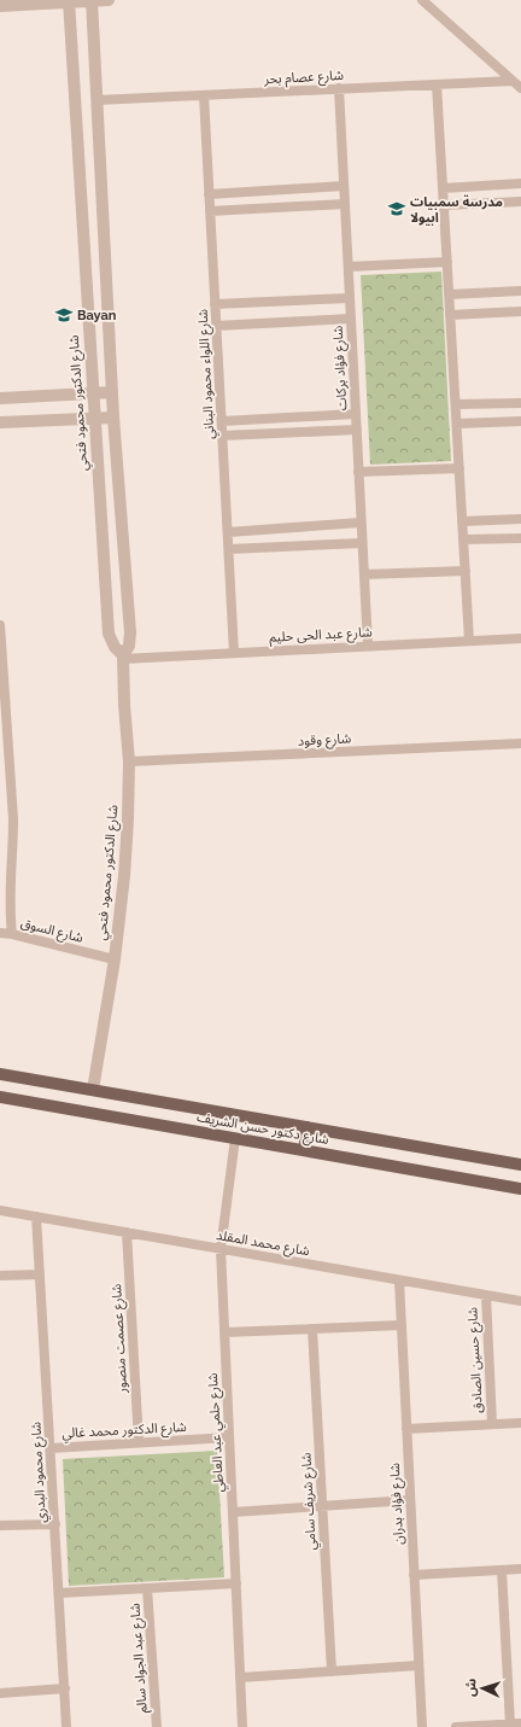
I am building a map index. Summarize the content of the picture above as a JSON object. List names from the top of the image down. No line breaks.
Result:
{"streets":{"main road":["شارع دكتور حسن الشريف"],"street":["شارع عصام بحر","شارع فؤاد بركات","شارع اللواء محمود البناني","شارع الدكتور محمود فتحي","شارع عبد الحى حليم","شارع وقود","شارع السوق","شارع محمد المقلد","شارع عصمت منصور","شارع حسين الصادق","شارع الدكتور محمد غالي","شارع حلمي عبد العاطي","شارع محمود البدري","شارع شريف سامي","شارع فؤاد بدران","شارع عبد الجواد سالم"]},"crossings":[["شارع عصام بحر","شارع فؤاد بركات"],["شارع عصام بحر","شارع اللواء محمود البناني"],["شارع عصام بحر","شارع الدكتور محمود فتحي"],["شارع فؤاد بركات","شارع عبد الحى حليم"],["شارع اللواء محمود البناني","شارع عبد الحى حليم"],["شارع الدكتور محمود فتحي","شارع عبد الحى حليم"],["شارع الدكتور محمود فتحي","شارع وقود"],["شارع الدكتور محمود فتحي","شارع السوق"],["شارع الدكتور محمود فتحي","شارع دكتور حسن الشريف"],["شارع دكتور حسن الشريف","شارع حلمي عبد العاطي"],["شارع محمد المقلد","شارع عصمت منصور"],["شارع محمد المقلد","شارع حسين الصادق"],["شارع محمد المقلد","شارع حلمي عبد العاطي"],["شارع محمد المقلد","شارع محمود البدري"],["شارع محمد المقلد","شارع فؤاد بدران"],["شارع عصمت منصور","شارع الدكتور محمد غالي"],["شارع الدكتور محمد غالي","شارع حلمي عبد العاطي"],["شارع الدكتور محمد غالي","شارع محمود البدري"]],"places":{"school or university":["مدرسة سمبيات ابيولا","Bayan"]},"north":"left"}
